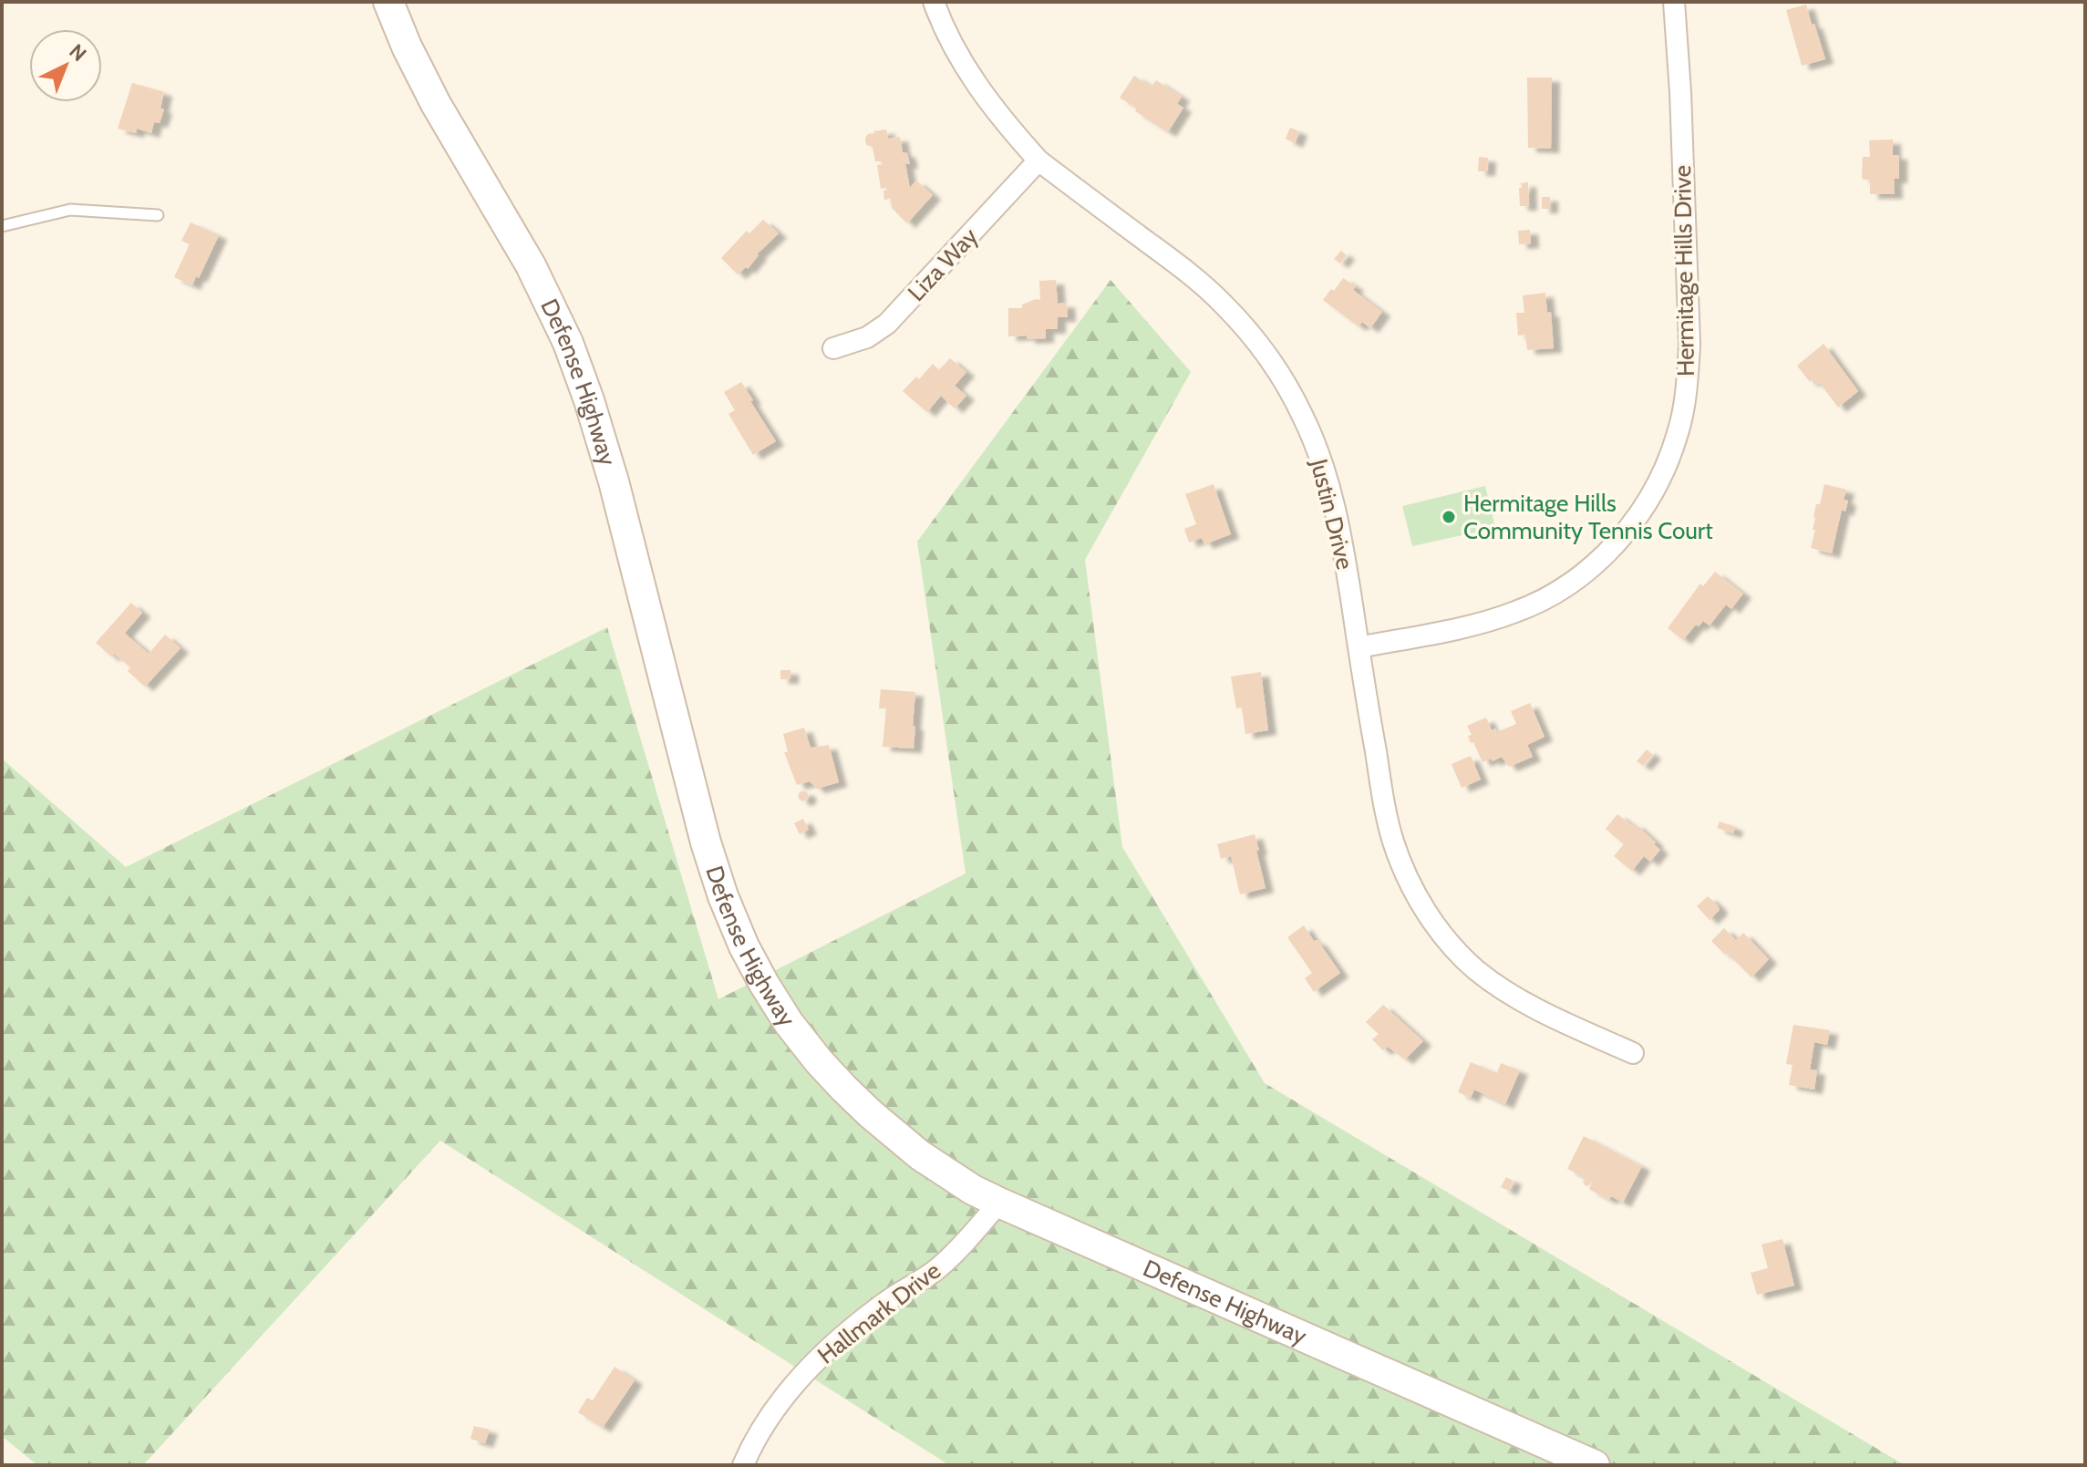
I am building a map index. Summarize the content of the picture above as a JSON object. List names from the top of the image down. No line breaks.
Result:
{"streets":{"main road":["Defense Highway"],"street":["Liza Way","Hermitage Hills Drive","Justin Drive","Hallmark Drive"]},"crossings":[["Liza Way","Justin Drive"],["Hermitage Hills Drive","Justin Drive"],["Defense Highway","Hallmark Drive"]],"places":["Hermitage Hills Community Tennis Court"],"north":"top right"}
